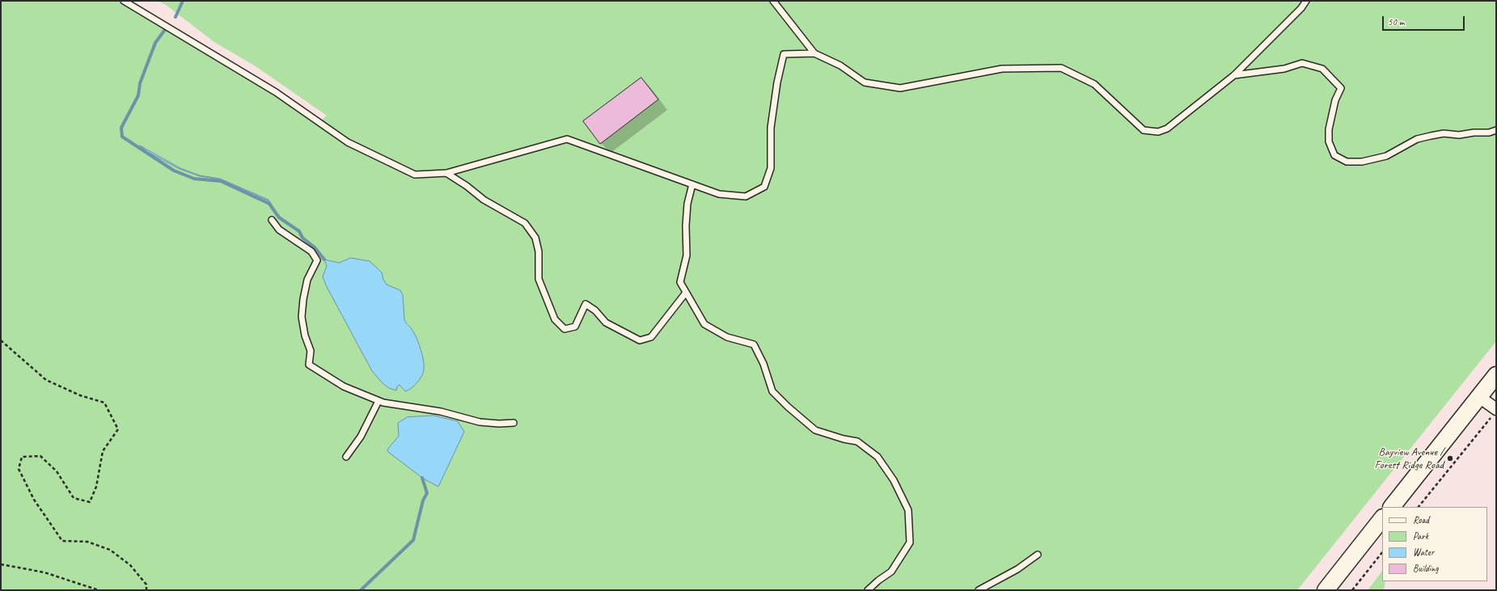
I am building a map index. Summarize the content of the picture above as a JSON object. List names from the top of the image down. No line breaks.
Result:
{"places":["Bayview Avenue / Forest Ridge Road"],"legend":["Road","Park","Water","Building"],"scale_bar":"50 m"}
